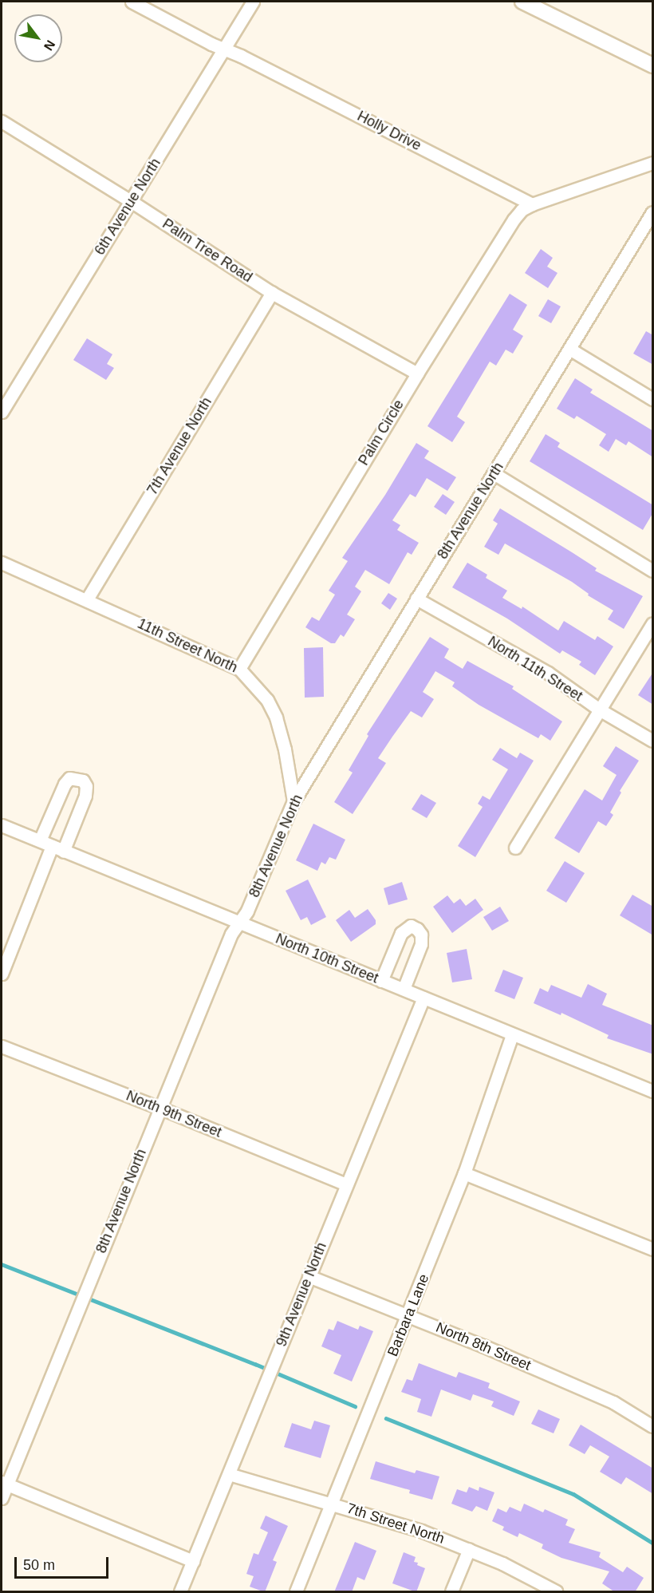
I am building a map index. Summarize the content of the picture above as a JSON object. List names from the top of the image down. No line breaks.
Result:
{"streets":{"street":["Holly Drive","6th Avenue North","Palm Tree Road","Palm Circle","7th Avenue North","8th Avenue North","11th Street North","North 11th Street","North 10th Street","North 9th Street","9th Avenue North","Barbara Lane","North 8th Street","7th Street North"]},"crossings":[["Holly Drive","6th Avenue North"],["Holly Drive","Palm Circle"],["6th Avenue North","Palm Tree Road"],["Palm Tree Road","Palm Circle"],["Palm Tree Road","7th Avenue North"],["Palm Circle","11th Street North"],["7th Avenue North","11th Street North"],["8th Avenue North","11th Street North"],["8th Avenue North","North 11th Street"],["8th Avenue North","North 10th Street"],["8th Avenue North","North 9th Street"],["North 10th Street","9th Avenue North"],["North 10th Street","Barbara Lane"],["North 9th Street","9th Avenue North"],["9th Avenue North","North 8th Street"],["9th Avenue North","7th Street North"],["Barbara Lane","North 8th Street"],["Barbara Lane","7th Street North"]],"scale_bar":"50 m","north":"bottom right"}
